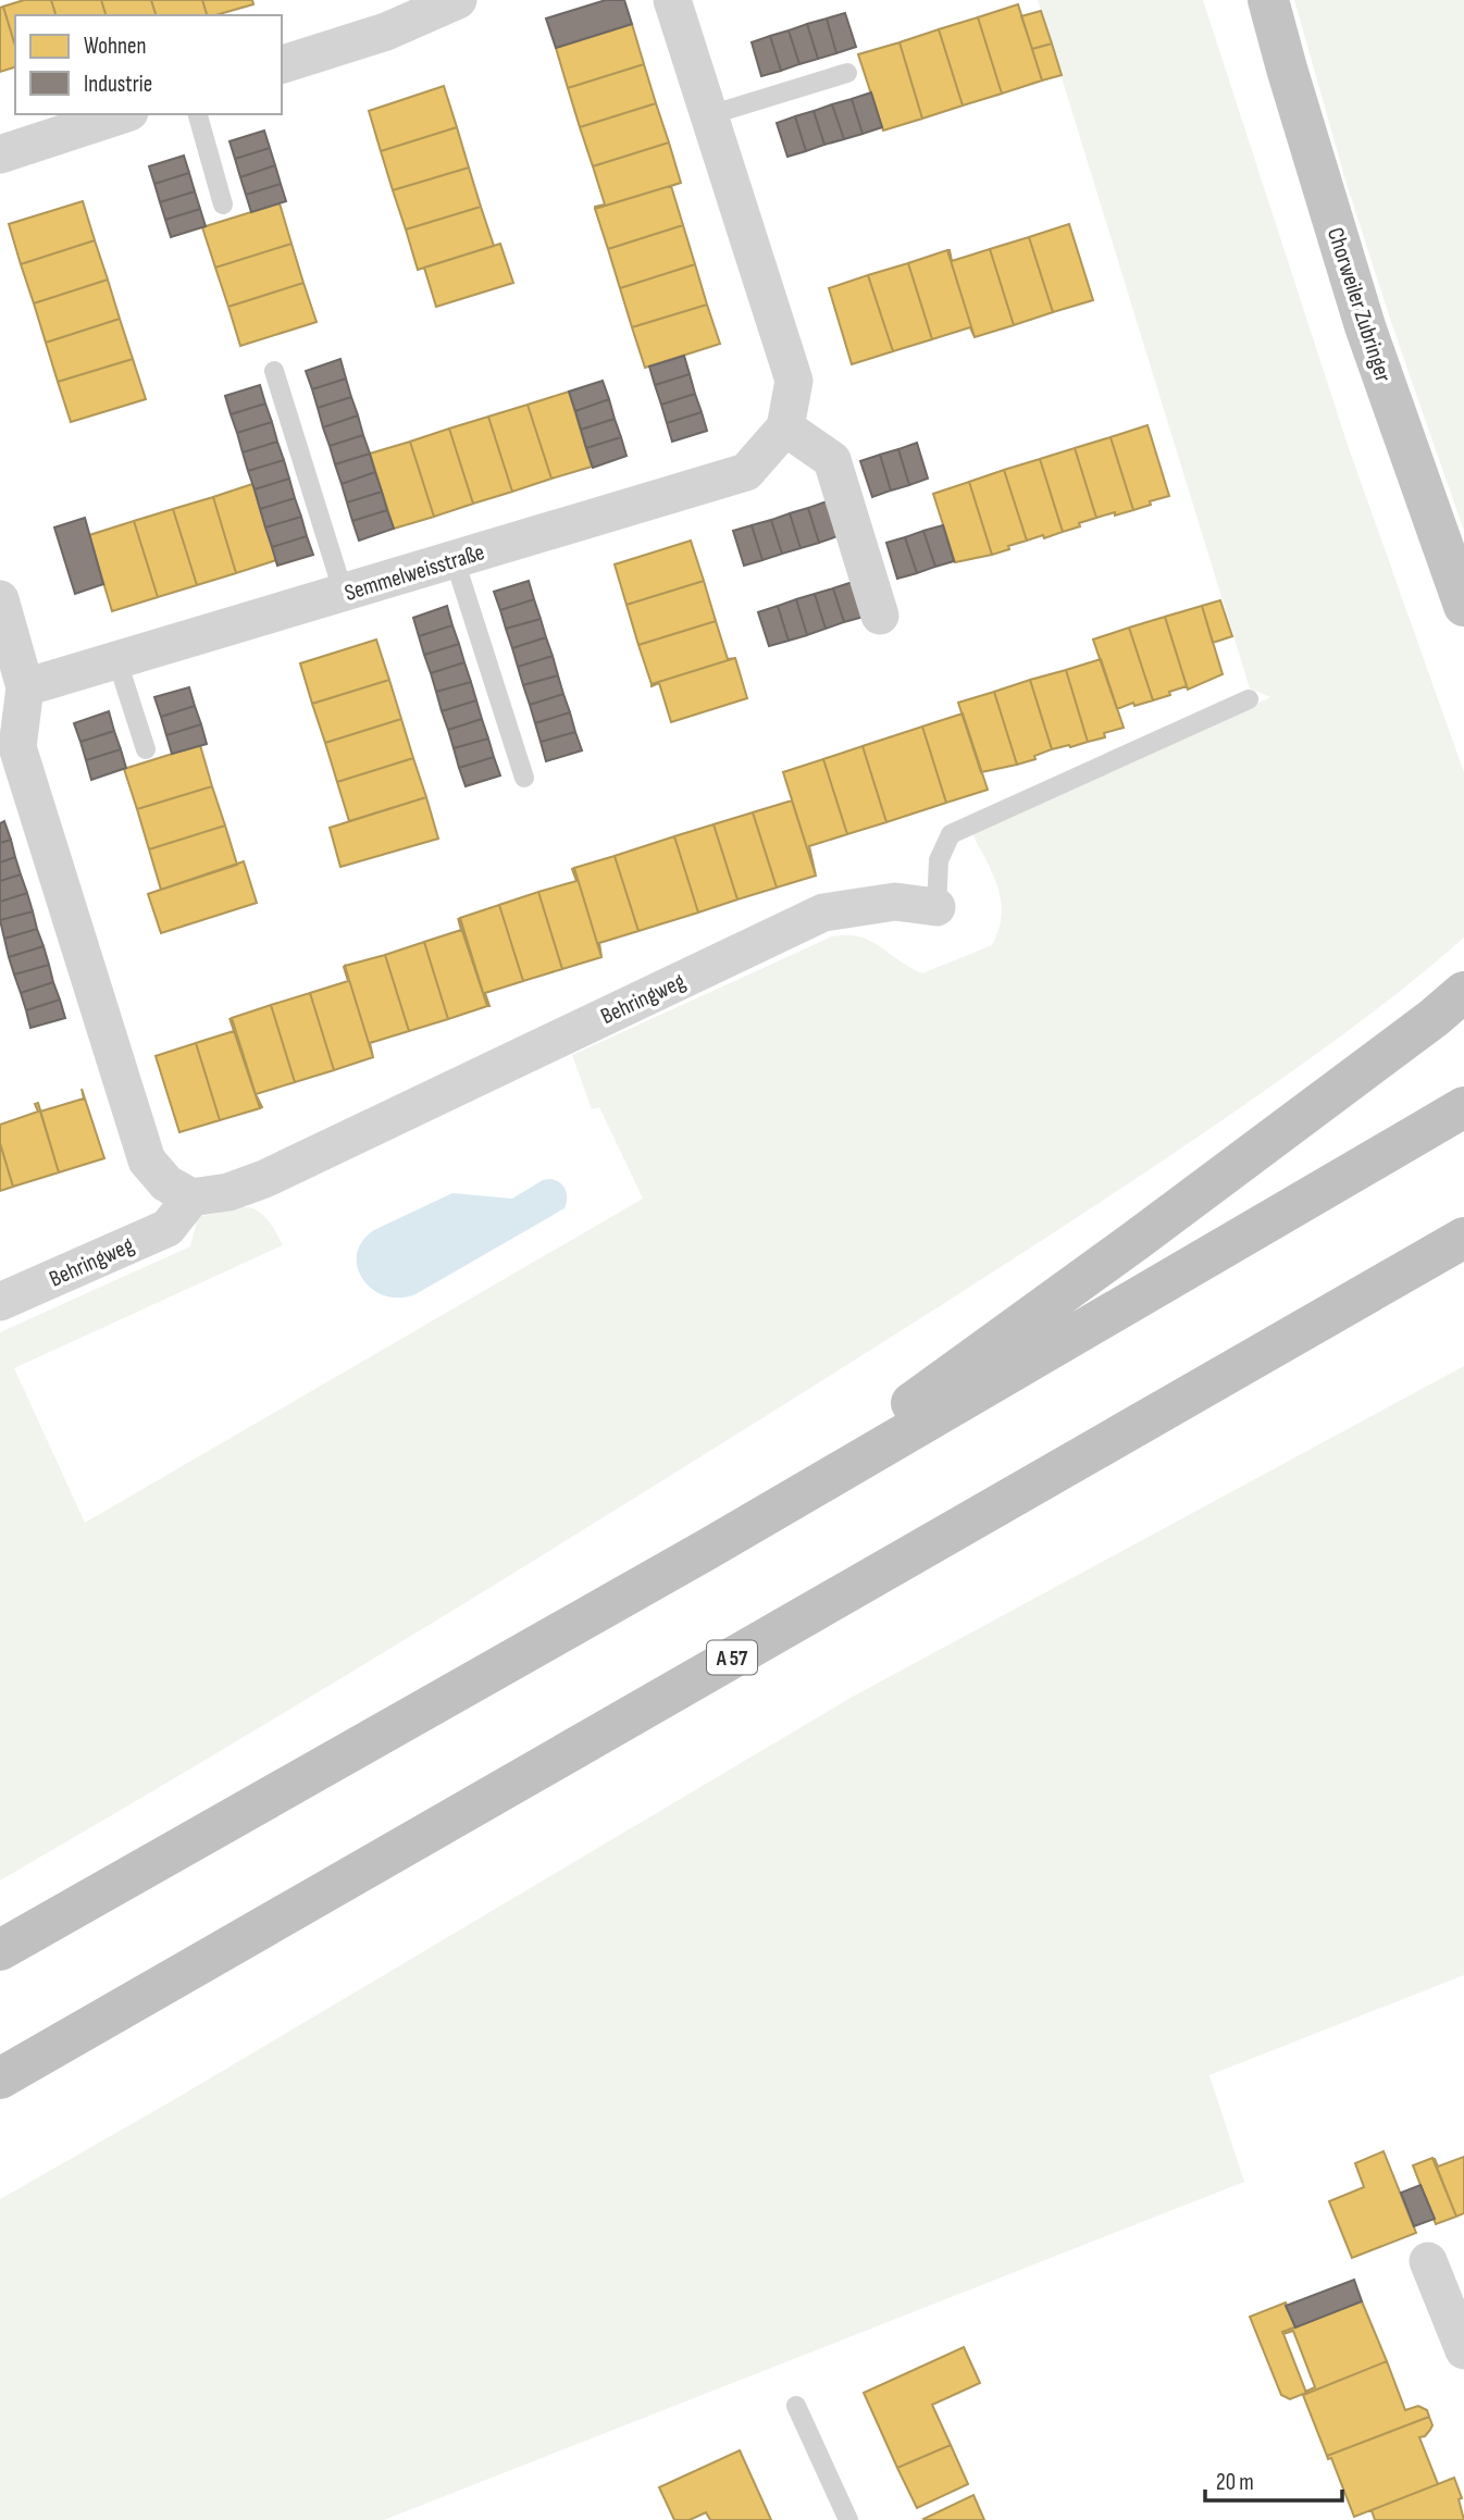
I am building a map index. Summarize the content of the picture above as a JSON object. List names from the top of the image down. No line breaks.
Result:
{"streets":{"highway":["Chorweiler Zubringer","A 57"],"street":["Semmelweisstraße","Behringweg"]},"legend":["Wohnen","Industrie"],"scale_bar":"20 m"}
